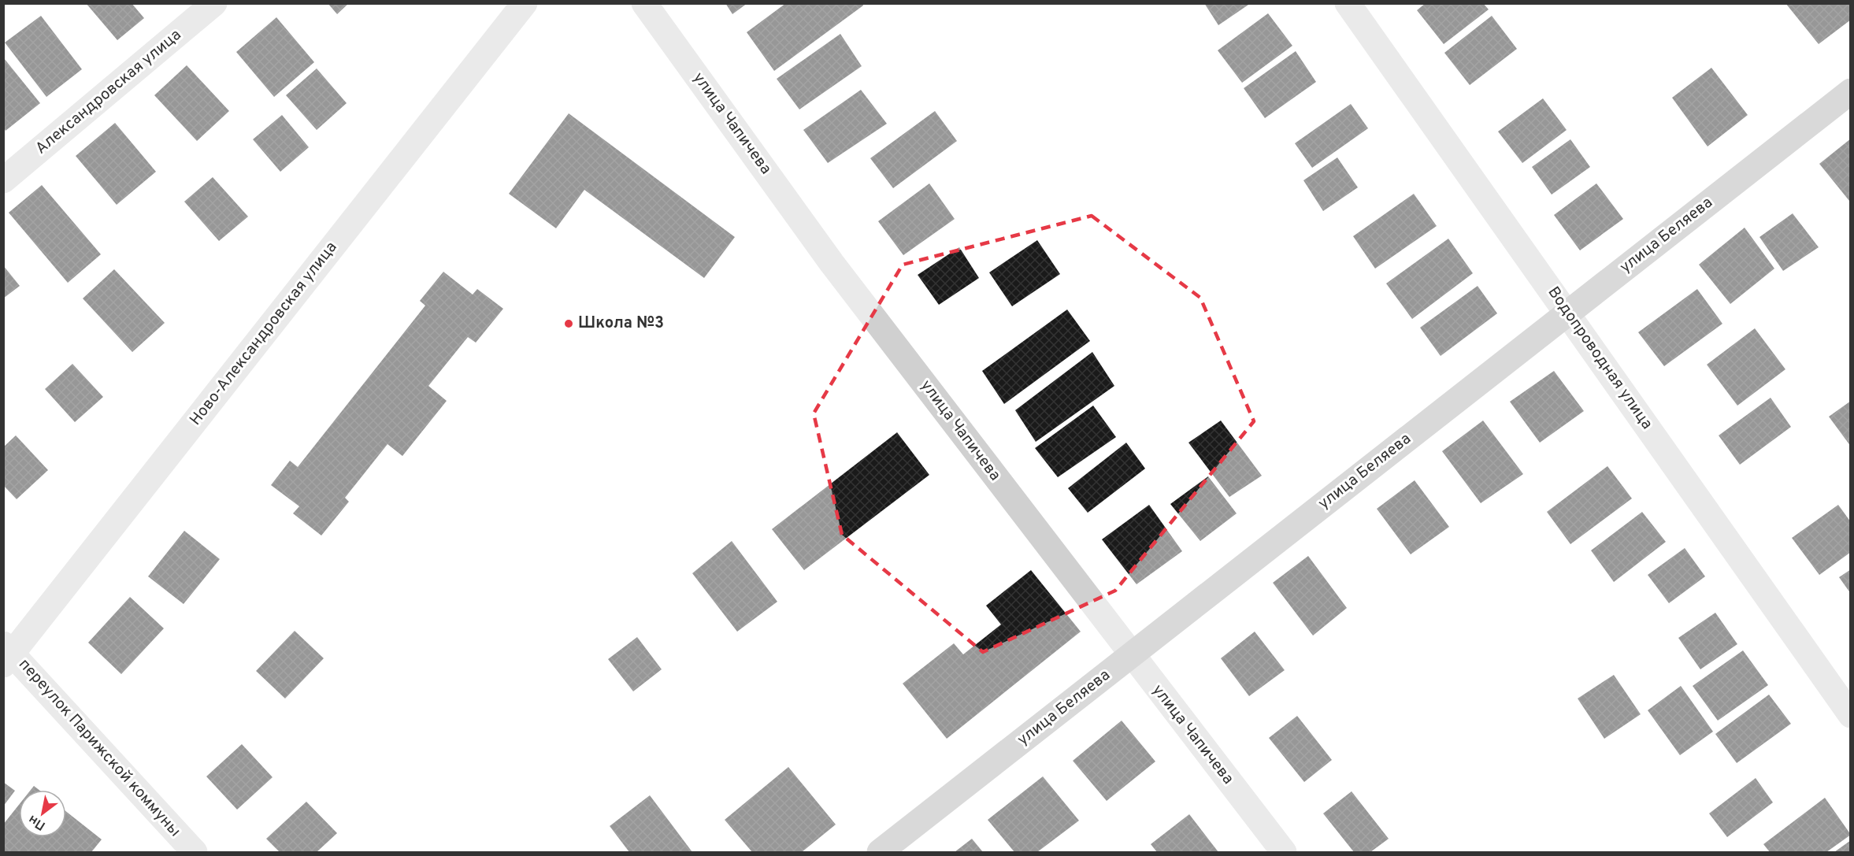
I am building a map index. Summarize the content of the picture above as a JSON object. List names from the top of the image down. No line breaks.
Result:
{"streets":{"main road":["улица Беляева"],"street":["Александровская улица","улица Чапичева","Ново-Александровская улица","Водопроводная улица","переулок Парижской коммуны"]},"crossings":[["улица Чапичева","улица Беляева"],["улица Беляева","Водопроводная улица"],["Ново-Александровская улица","переулок Парижской коммуны"]],"places":["Школа №3"],"north":"bottom left"}
